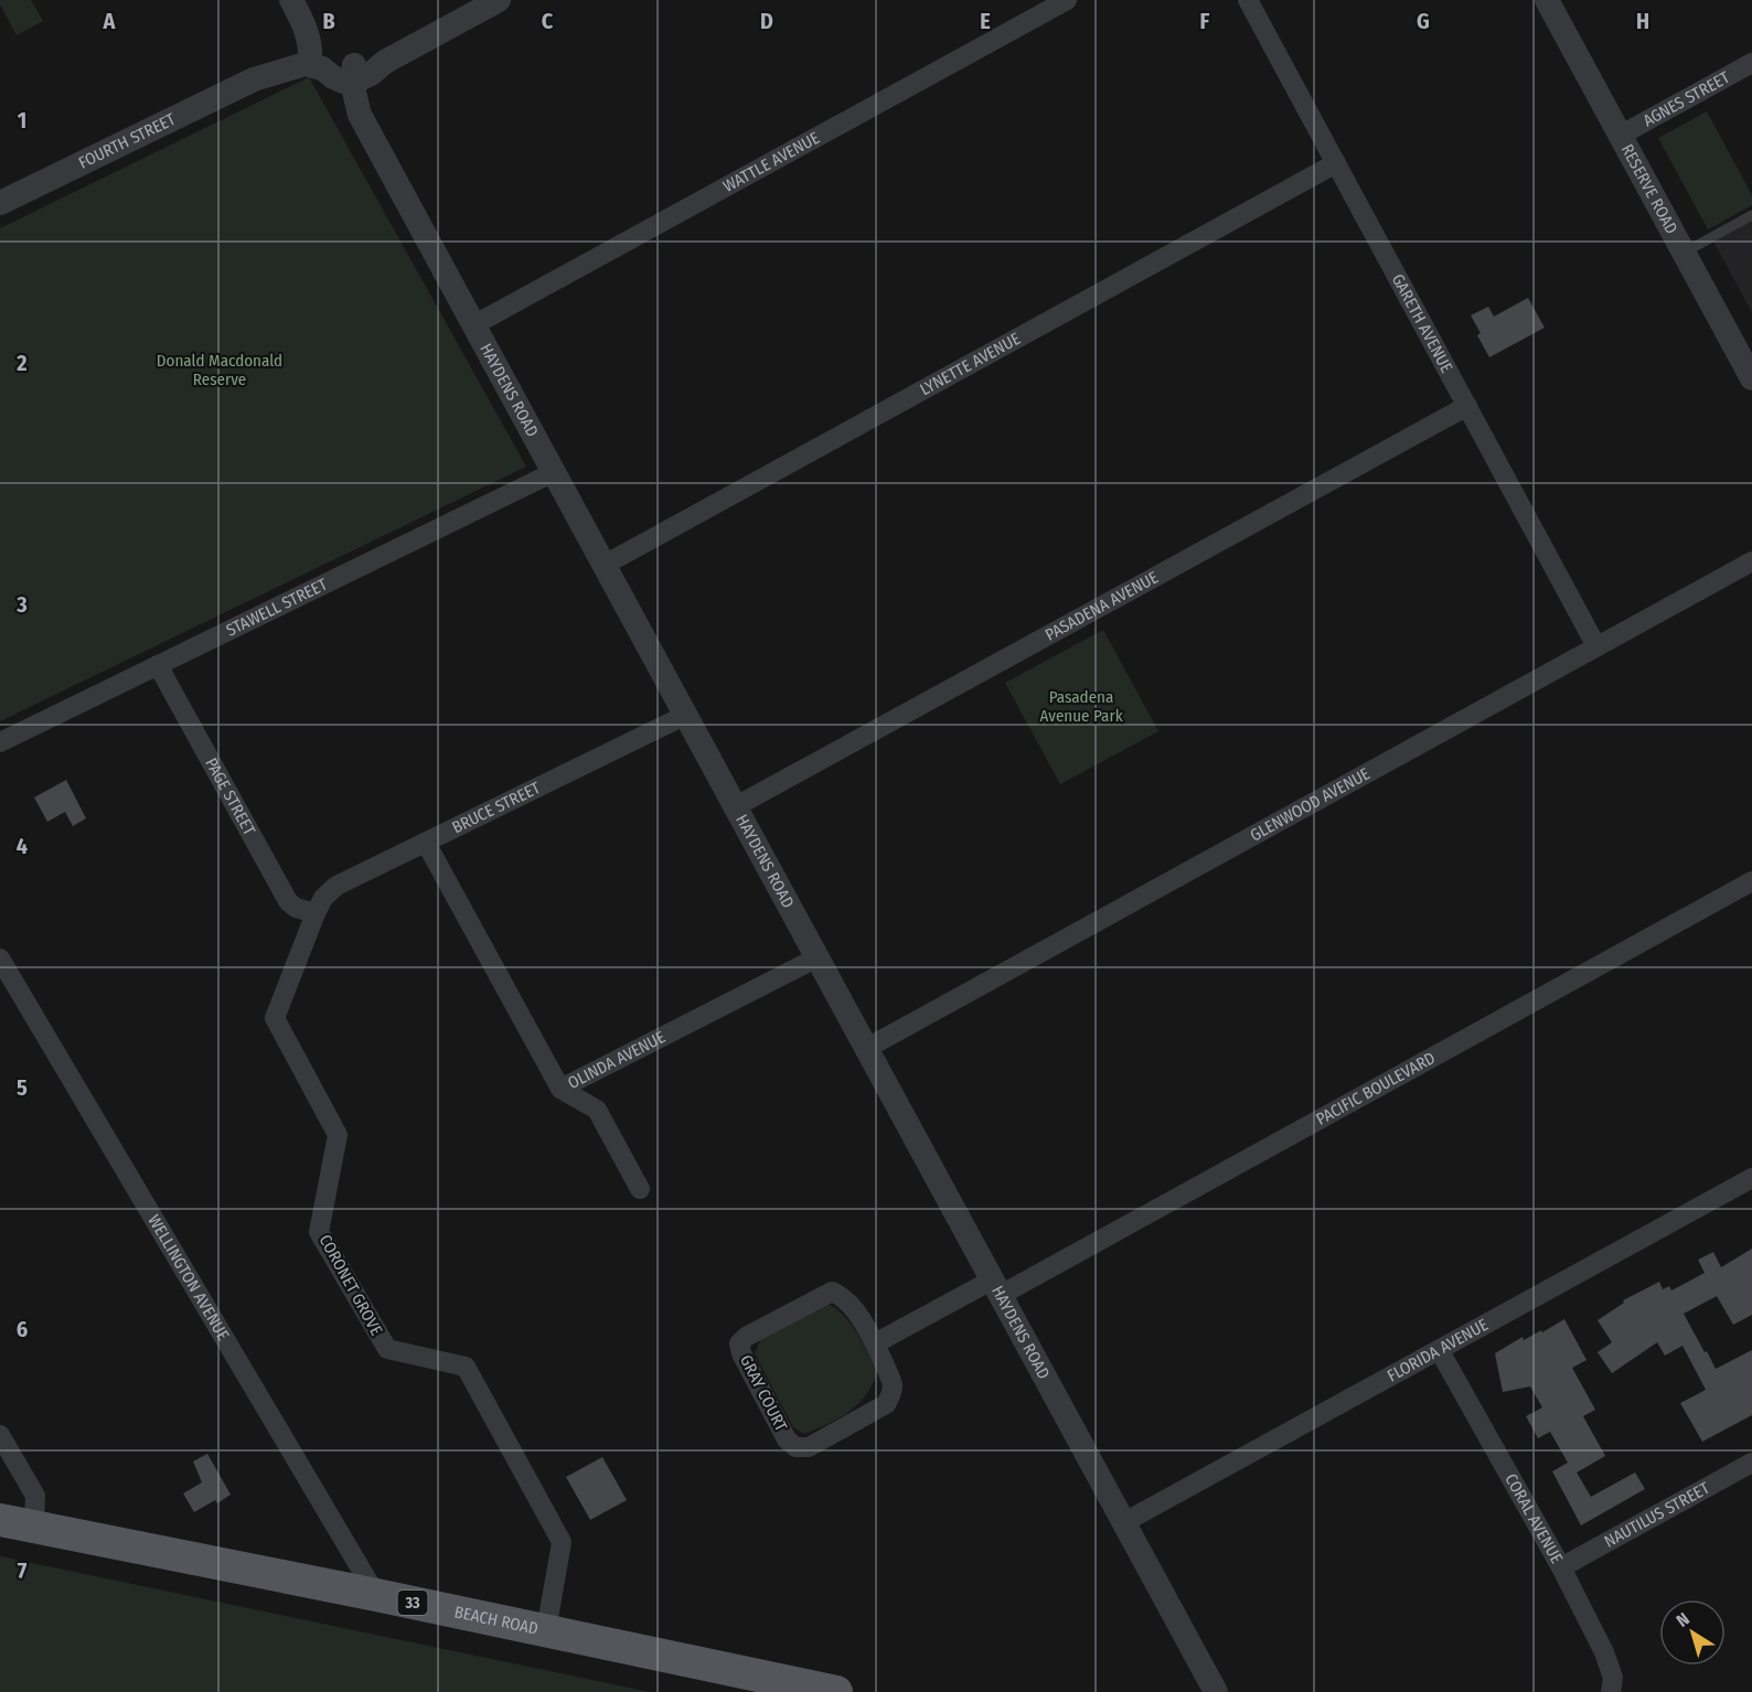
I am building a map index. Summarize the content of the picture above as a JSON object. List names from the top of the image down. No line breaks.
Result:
{"streets":{"main road":["33","BEACH ROAD"],"street":["AGNES STREET","FOURTH STREET","WATTLE AVENUE","RESERVE ROAD","GARETH AVENUE","LYNETTE AVENUE","HAYDENS ROAD","PASADENA AVENUE","STAWELL STREET","PAGE STREET","GLENWOOD AVENUE","BRUCE STREET","OLINDA AVENUE","PACIFIC BOULEVARD","WELLINGTON AVENUE","CORONET GROVE","FLORIDA AVENUE","GRAY COURT","NAUTILUS STREET","CORAL AVENUE"]},"crossings":[["AGNES STREET","RESERVE ROAD"],["WATTLE AVENUE","HAYDENS ROAD"],["GARETH AVENUE","LYNETTE AVENUE"],["GARETH AVENUE","PASADENA AVENUE"],["GARETH AVENUE","GLENWOOD AVENUE"],["LYNETTE AVENUE","HAYDENS ROAD"],["HAYDENS ROAD","PASADENA AVENUE"],["HAYDENS ROAD","STAWELL STREET"],["HAYDENS ROAD","GLENWOOD AVENUE"],["HAYDENS ROAD","BRUCE STREET"],["HAYDENS ROAD","OLINDA AVENUE"],["HAYDENS ROAD","PACIFIC BOULEVARD"],["HAYDENS ROAD","FLORIDA AVENUE"],["STAWELL STREET","PAGE STREET"],["PAGE STREET","BRUCE STREET"],["PAGE STREET","CORONET GROVE"],["BRUCE STREET","OLINDA AVENUE"],["BRUCE STREET","CORONET GROVE"],["WELLINGTON AVENUE","BEACH ROAD"],["CORONET GROVE","BEACH ROAD"],["FLORIDA AVENUE","CORAL AVENUE"],["NAUTILUS STREET","CORAL AVENUE"]],"parks":["Donald Macdonald Reserve","Pasadena Avenue Park"],"north":"top left","grid":{"columns":["A","B","C","D","E","F","G","H"],"rows":["1","2","3","4","5","6","7"]}}
